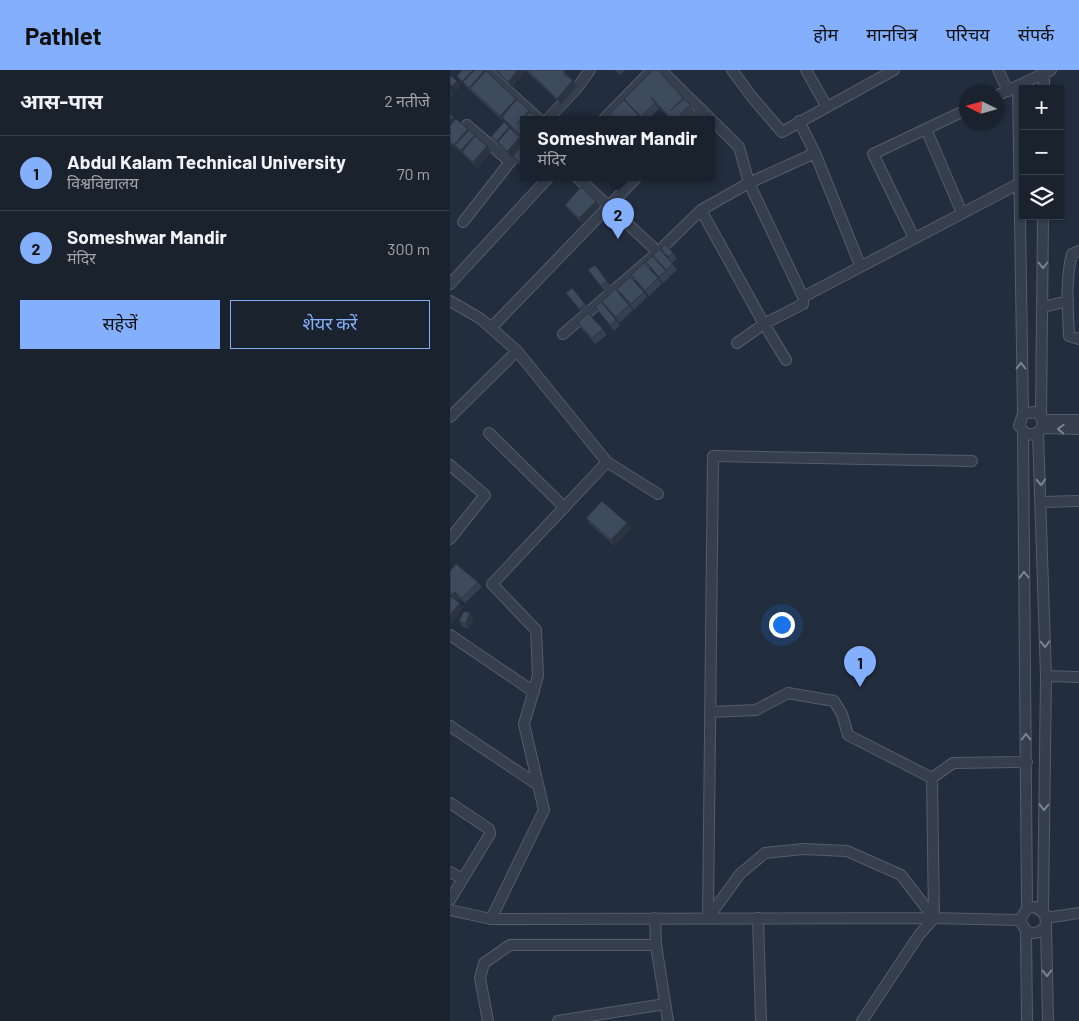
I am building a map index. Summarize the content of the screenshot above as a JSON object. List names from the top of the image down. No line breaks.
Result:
{"north":"left","page":{"header":"Pathlet","nav":["होम","मानचित्र","परिचय","संपर्क"],"heading":["आस-पास","2 नतीजे"],"map_buttons":["+","−"],"popup":["Someshwar Mandir","मंदिर"],"list":[{"mark":"1","name":"Abdul Kalam Technical University","note":"विश्वविद्यालय","value":"70 m"},{"mark":"2","name":"Someshwar Mandir","note":"मंदिर","value":"300 m"}],"pins":["2","1"],"buttons":["सहेजें","शेयर करें"]}}
